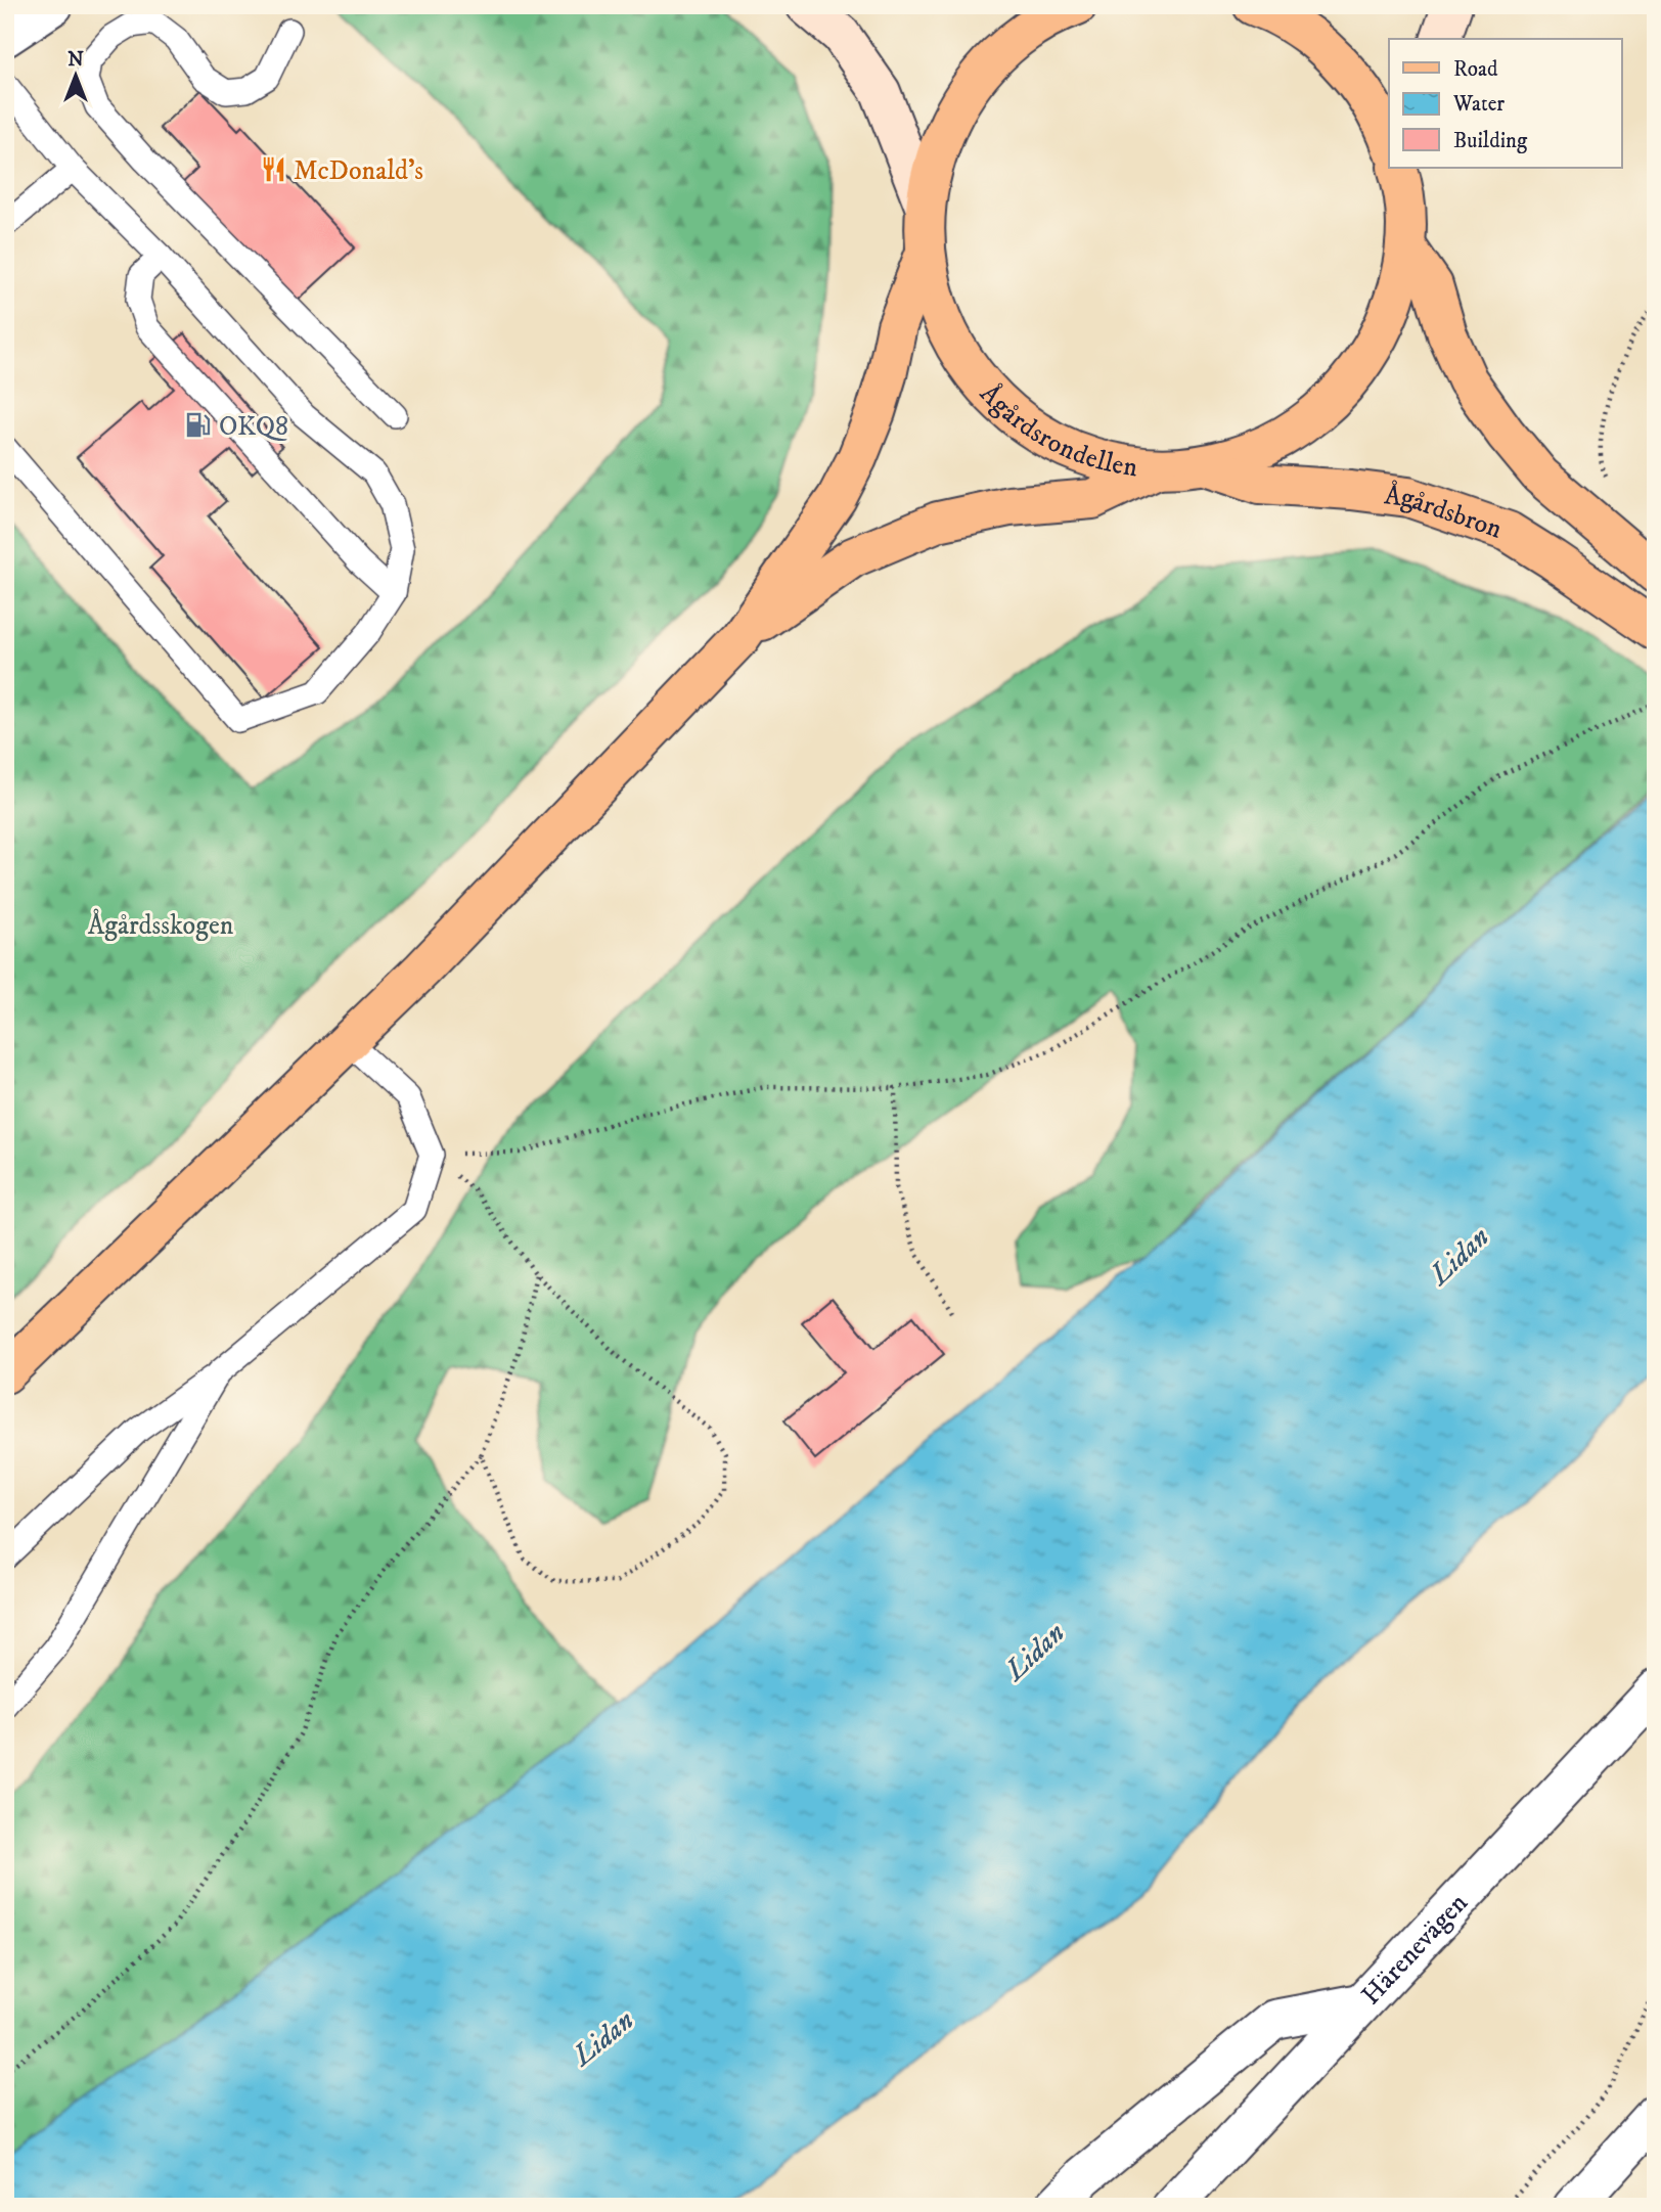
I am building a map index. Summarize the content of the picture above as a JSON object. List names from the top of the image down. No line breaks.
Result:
{"streets":{"main road":["Ågårdsrondellen","Ågårdsbron"],"street":["Härenevägen"]},"crossings":[["Ågårdsrondellen","Ågårdsbron"]],"water":["Lidan"],"parks":["Ågårdsskogen"],"places":{"restaurant":["McDonald's"],"fuel station":["OKQ8"]},"legend":["Road","Water","Building"],"north":"top"}
